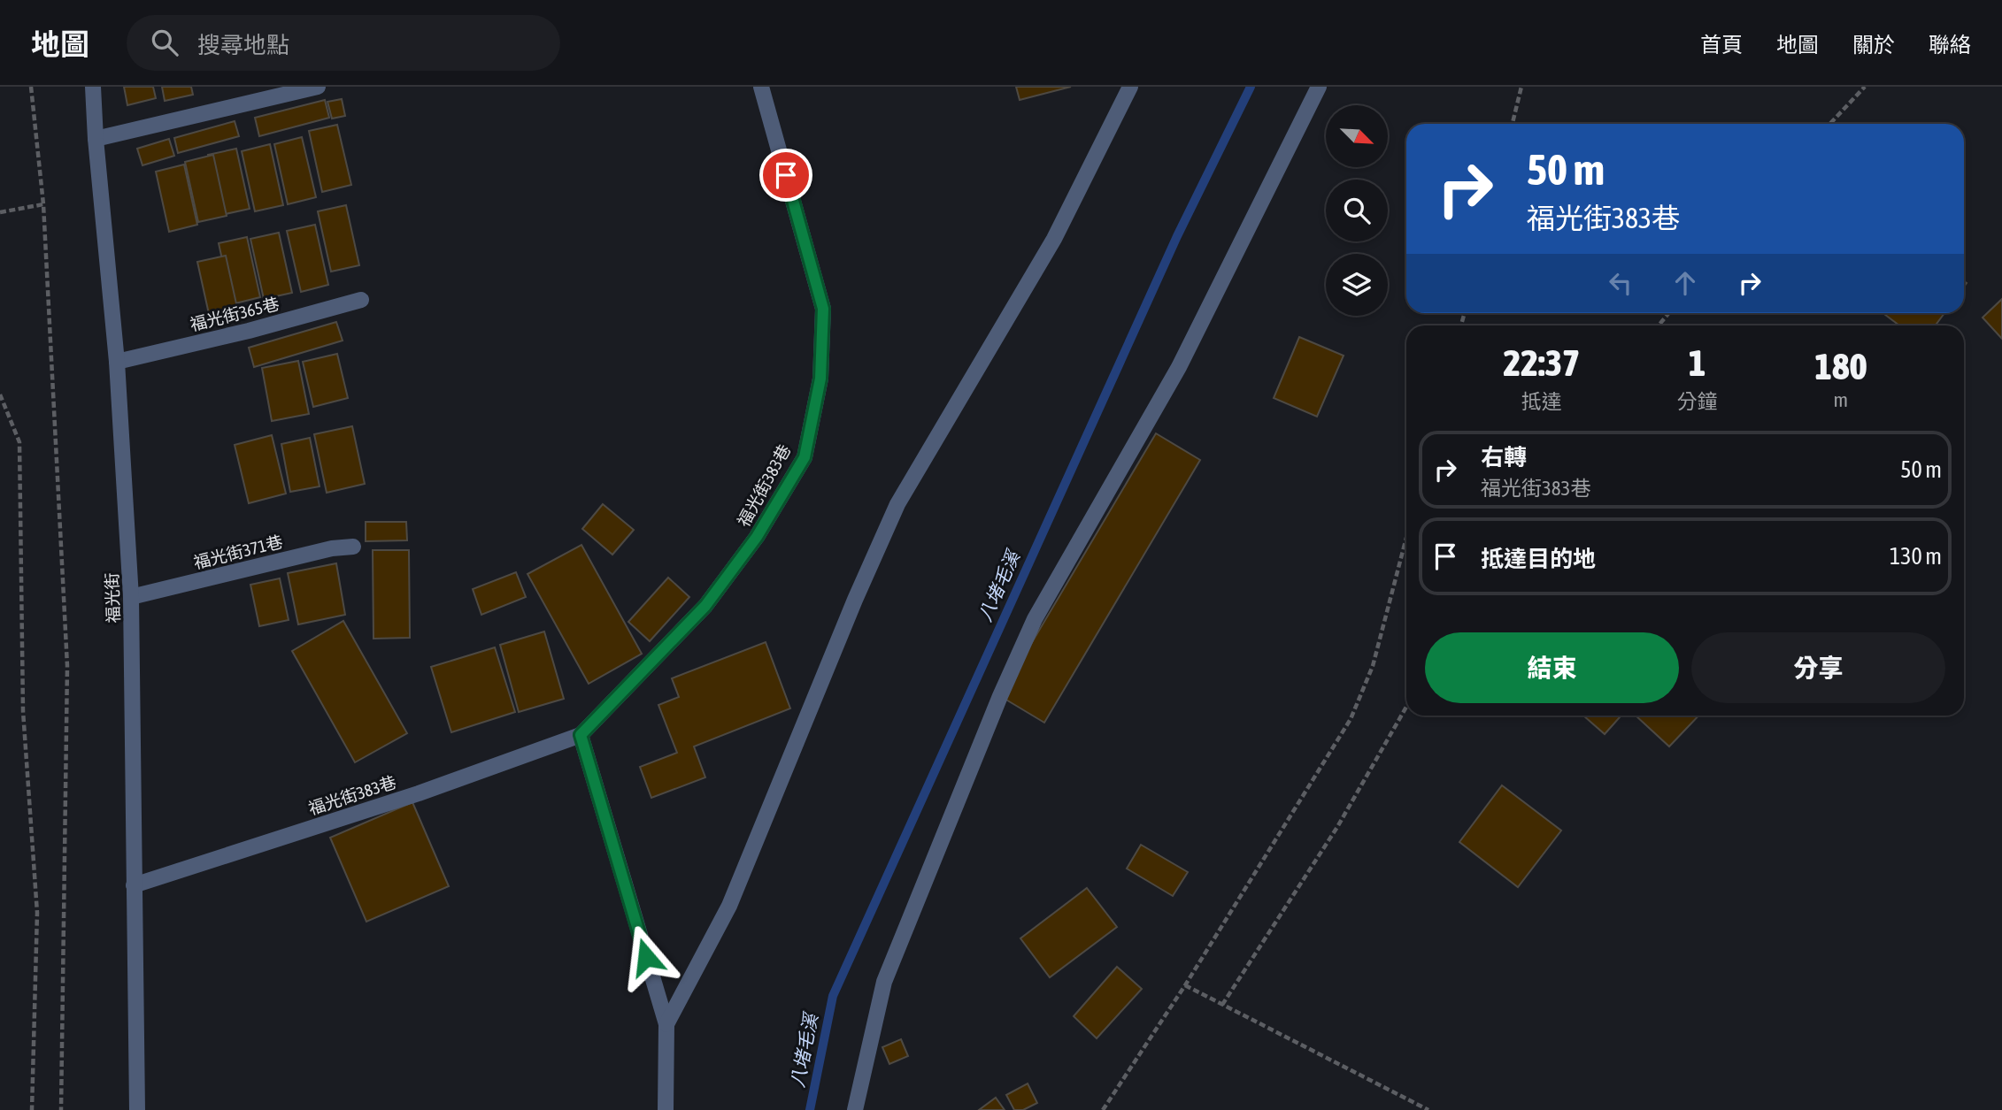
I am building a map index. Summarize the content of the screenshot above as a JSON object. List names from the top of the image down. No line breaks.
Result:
{"streets":{"street":["福光街365巷","福光街383巷","福光街371巷","福光街"]},"crossings":[["福光街365巷","福光街"],["福光街383巷","福光街"],["福光街371巷","福光街"]],"water":["八堵毛溪"],"north":"bottom right","page":{"header":"地圖","search":"搜尋地點","nav":["首頁","地圖","關於","聯絡"],"turn":["50 m","福光街383巷"],"eta":["22:37","抵達","1","分鐘","180","m"],"list":[{"name":"右轉","note":"福光街383巷","value":"50 m"},{"name":"抵達目的地","value":"130 m"}],"buttons":["結束","分享"]}}
